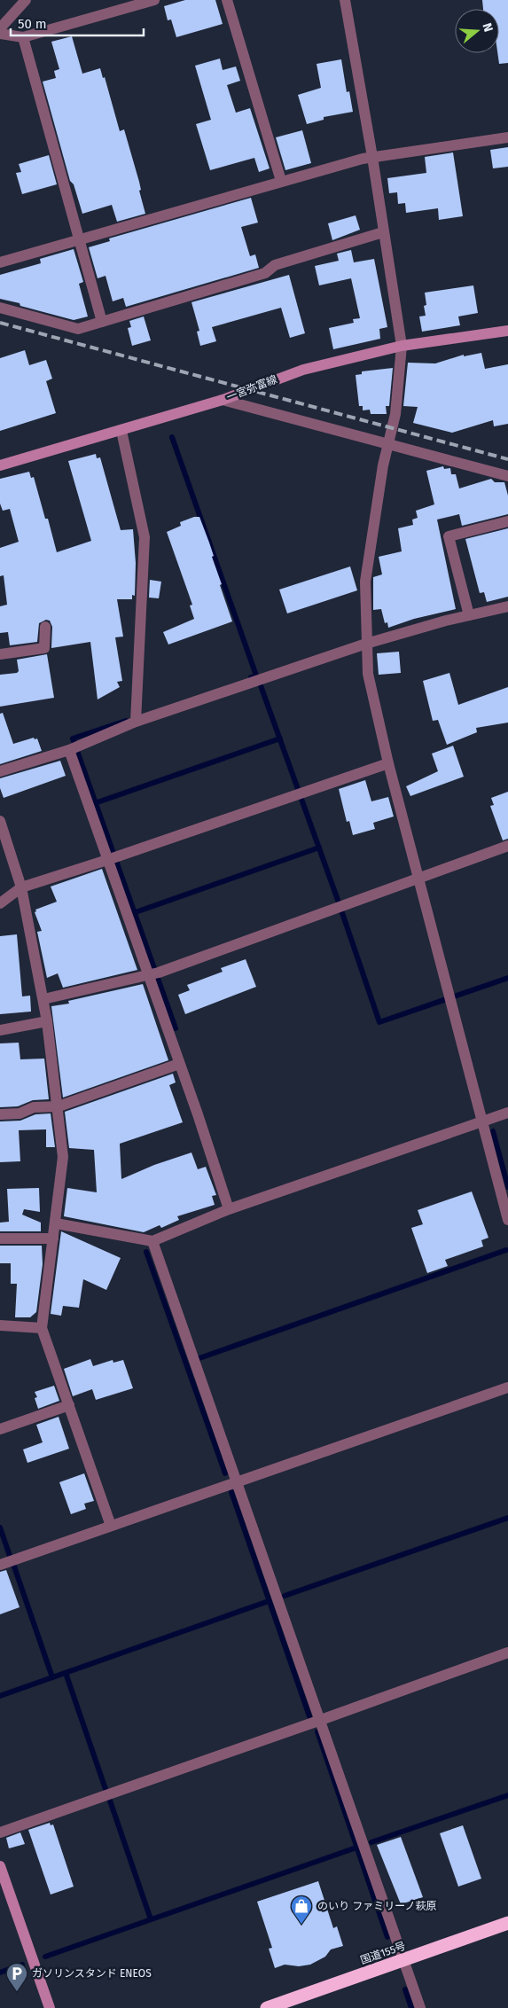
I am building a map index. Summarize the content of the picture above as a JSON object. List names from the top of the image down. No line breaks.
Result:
{"streets":{"highway":["国道155号"],"main road":["一宮弥富線"]},"places":{"shop":["のいり ファミリーノ萩原"],"parking":["ガソリンスタンド ENEOS"]},"scale_bar":"50 m","north":"right"}
